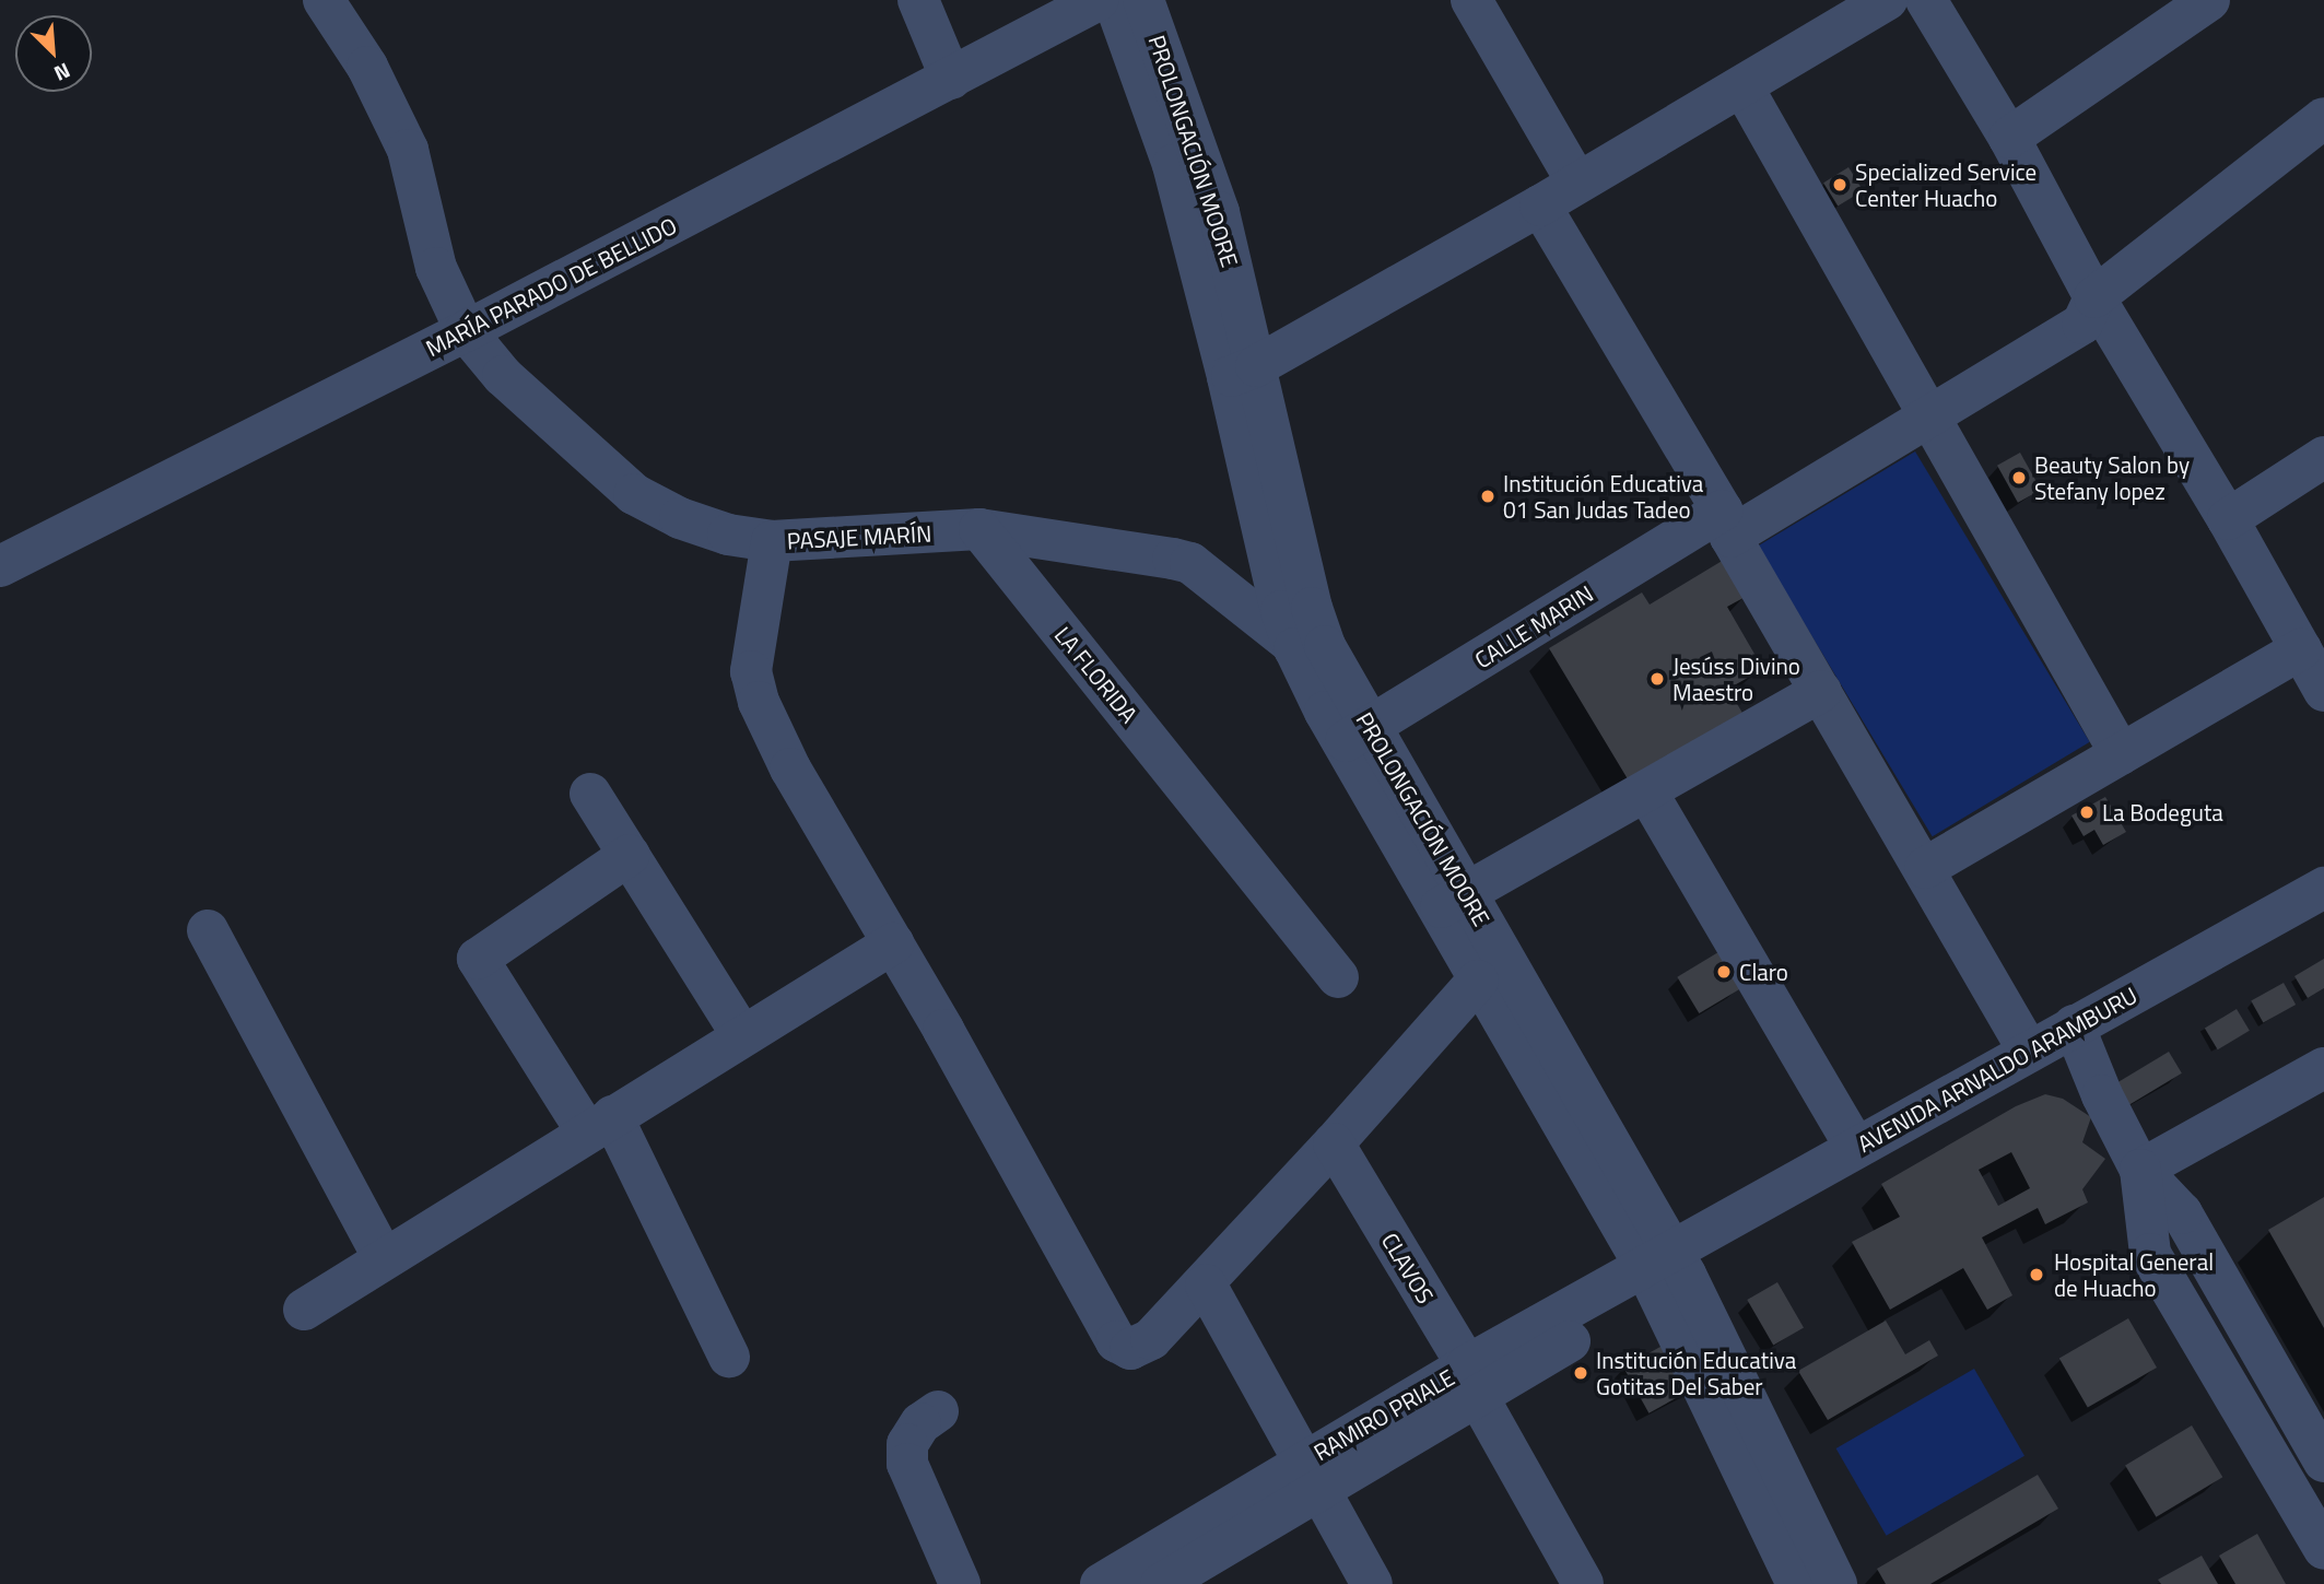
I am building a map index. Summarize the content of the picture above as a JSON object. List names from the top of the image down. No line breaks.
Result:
{"streets":{"street":["PROLONGACIÓN MOORE","MARÍA PARADO DE BELLIDO","PASAJE MARÍN","CALLE MARIN","LA FLORIDA","AVENIDA ARNALDO ARAMBURU","CLAVOS","RAMIRO PRIALE"]},"crossings":[["PROLONGACIÓN MOORE","PASAJE MARÍN"],["PROLONGACIÓN MOORE","CALLE MARIN"],["PROLONGACIÓN MOORE","AVENIDA ARNALDO ARAMBURU"],["PROLONGACIÓN MOORE","RAMIRO PRIALE"],["MARÍA PARADO DE BELLIDO","PASAJE MARÍN"],["PASAJE MARÍN","LA FLORIDA"],["AVENIDA ARNALDO ARAMBURU","RAMIRO PRIALE"],["CLAVOS","RAMIRO PRIALE"]],"places":["Specialized Service Center Huacho","Beauty Salon by Stefany lopez","Institución Educativa 01 San Judas Tadeo","Jesúss Divino Maestro","La Bodeguta","Claro","Hospital General de Huacho","Institución Educativa Gotitas Del Saber"],"north":"bottom right"}
